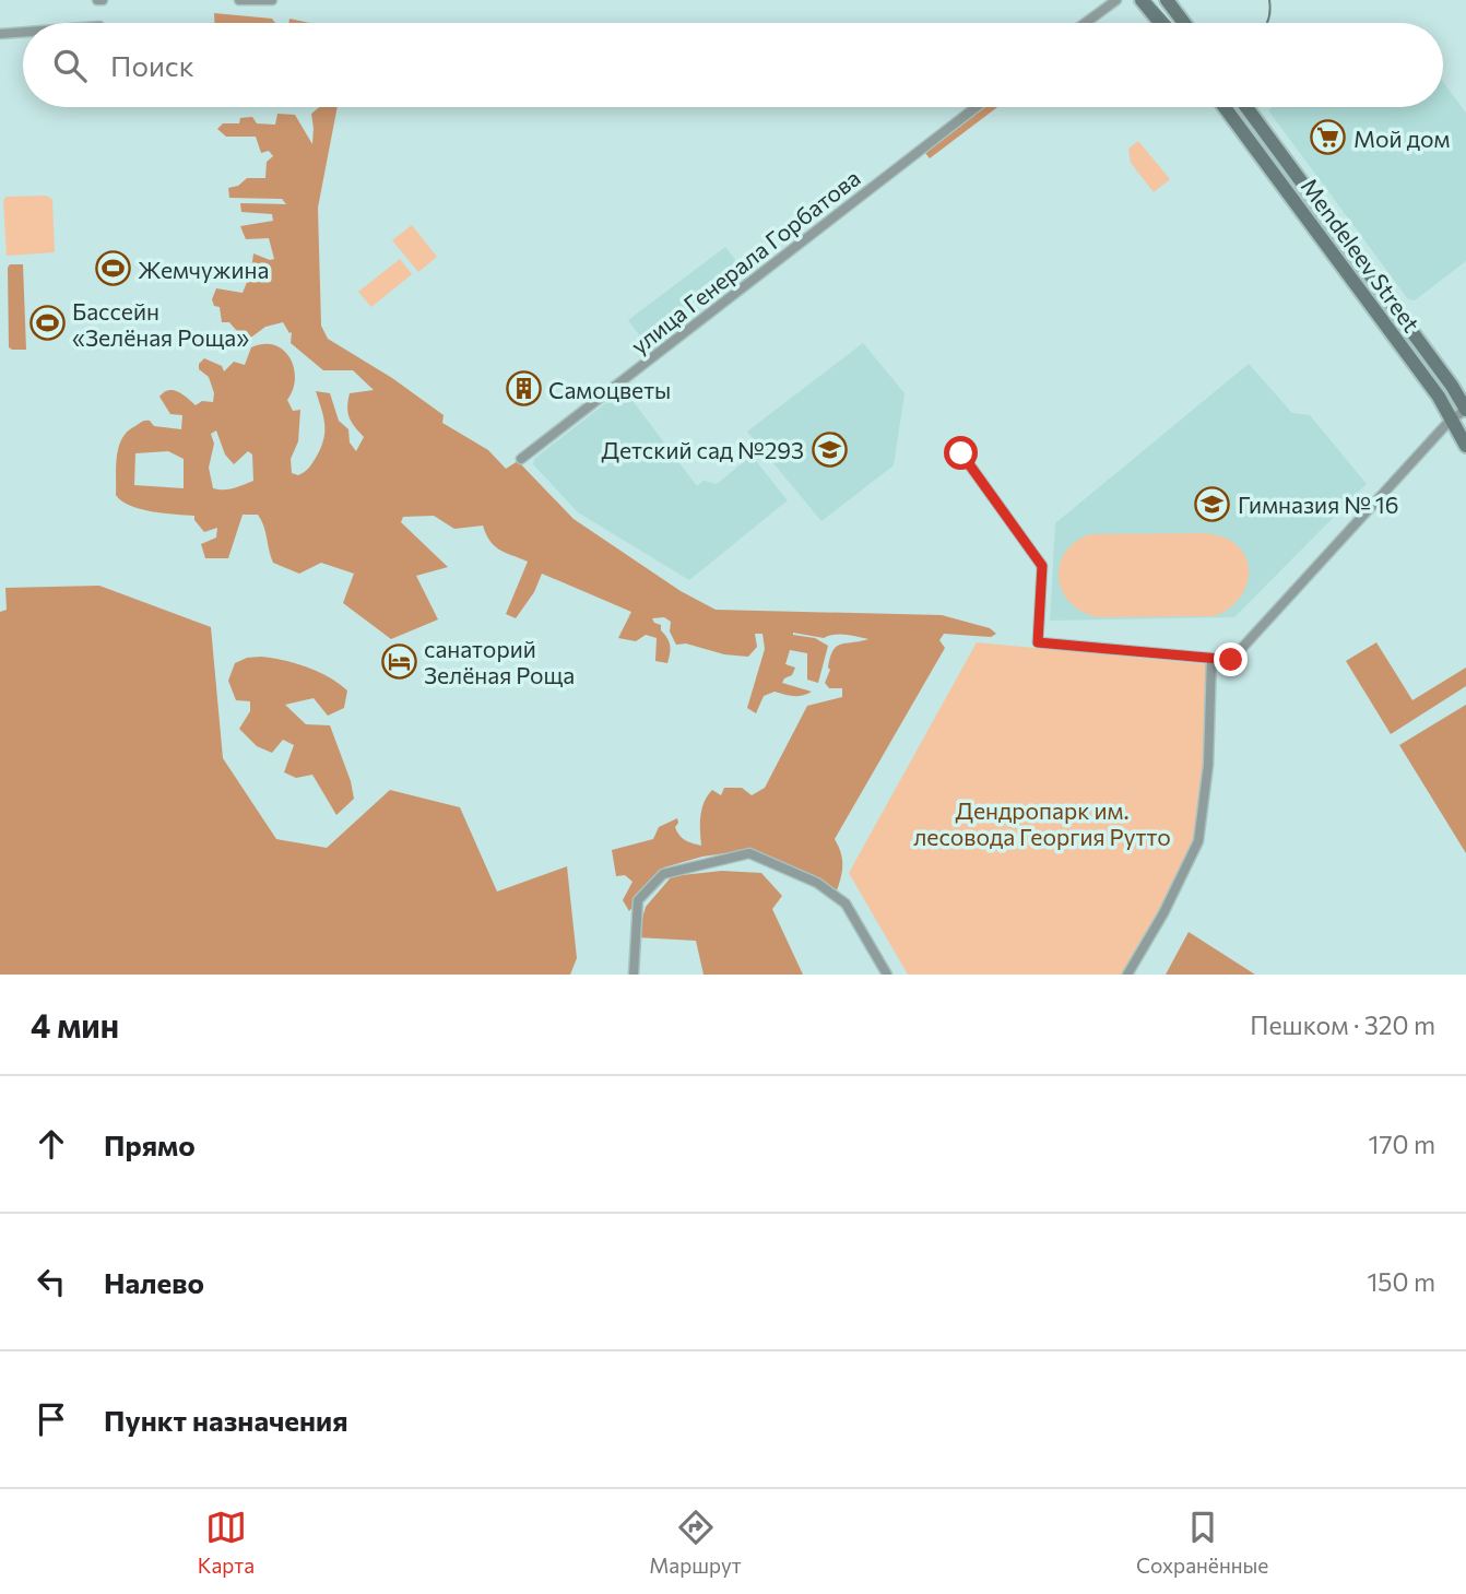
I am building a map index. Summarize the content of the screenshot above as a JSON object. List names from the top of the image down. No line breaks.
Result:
{"streets":{"main road":["Mendeleev Street"],"street":["улица Генерала Горбатова"]},"parks":["Дендропарк им. лесовода Георгия Рутто"],"places":{"supermarket":["Мой дом"],"sports":["Жемчужина","Бассейн «Зелёная Роща»"],"building":["Самоцветы"],"school or university":["Детский сад №293","Гимназия № 16"],"hotel":["санаторий Зелёная Роща"]},"page":{"search":"Поиск","heading":["4 мин","Пешком · 320 m"],"list":[["Прямо","170 m"],["Налево","150 m"],"Пункт назначения"],"nav":["Карта","Маршрут","Сохранённые"]}}
